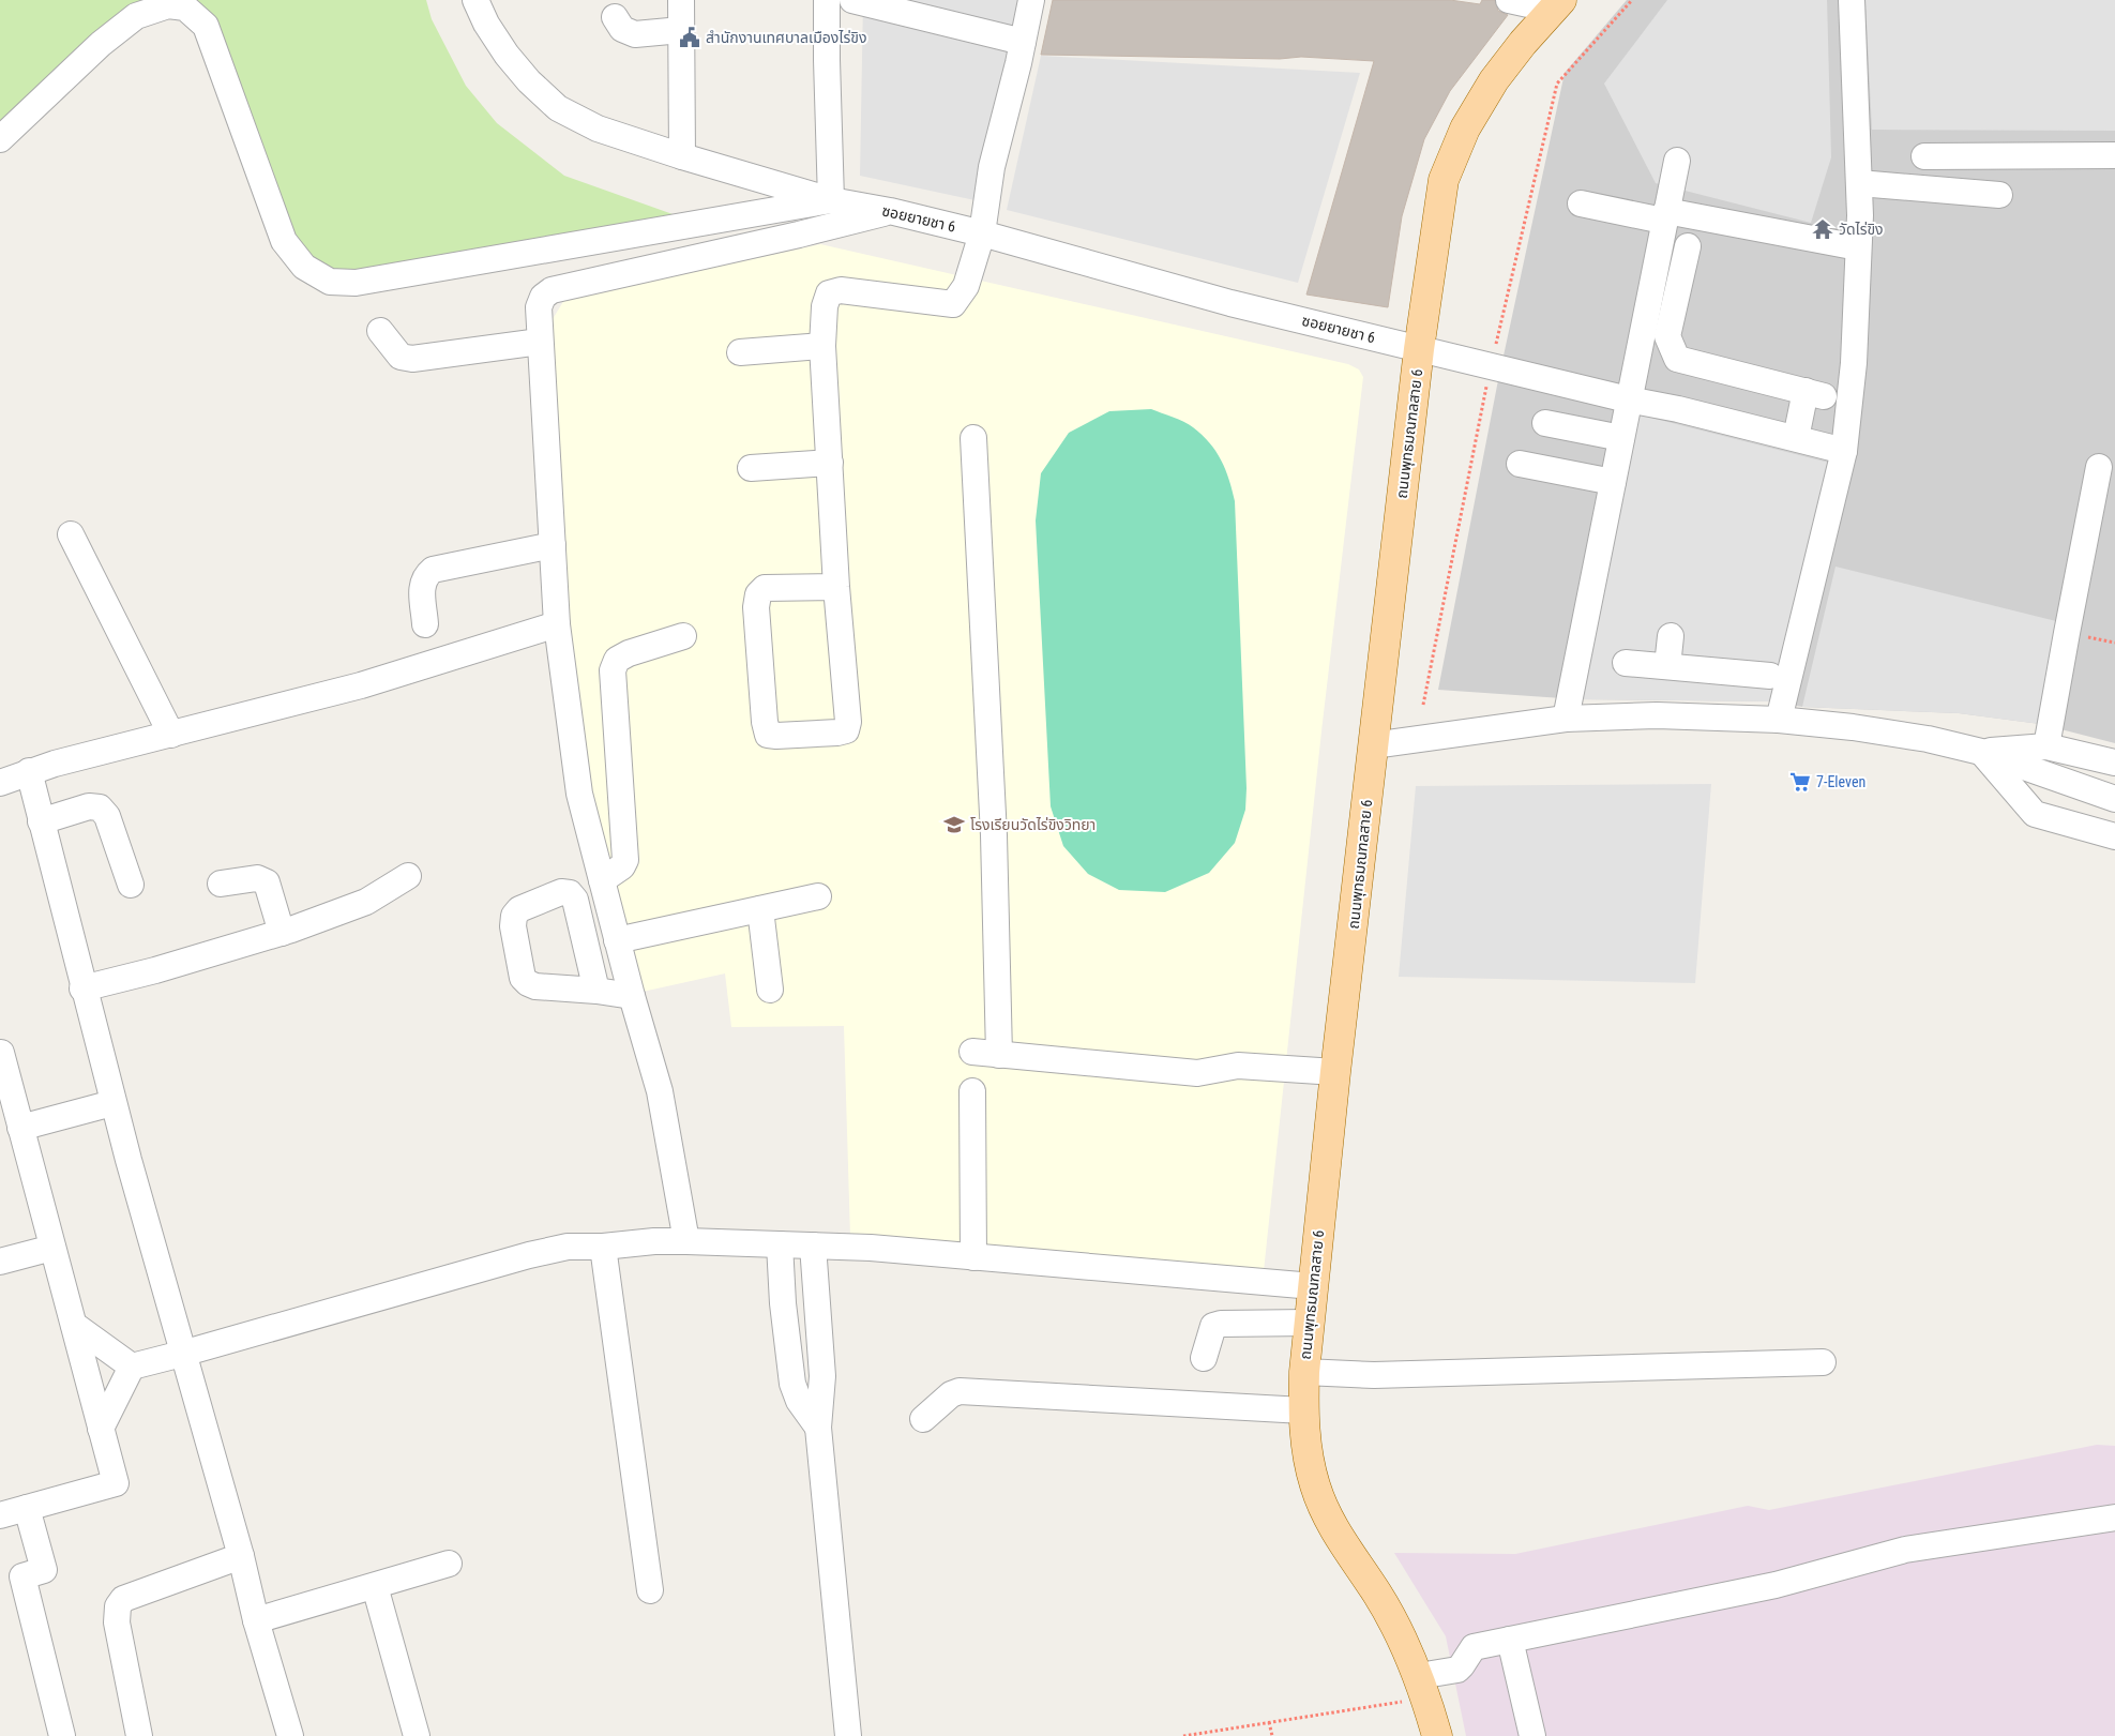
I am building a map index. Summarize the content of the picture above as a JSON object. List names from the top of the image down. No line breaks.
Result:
{"streets":{"main road":["ถนนพุทธมณฑลสาย 6"],"street":["ซอยยายชา 6"]},"crossings":[["ซอยยายชา 6","ถนนพุทธมณฑลสาย 6"]],"places":{"public building":["สำนักงานเทศบาลเมืองไร่ขิง"],"temple":["วัดไร่ขิง"],"supermarket":["7-Eleven"],"school or university":["โรงเรียนวัดไร่ขิงวิทยา"]}}
